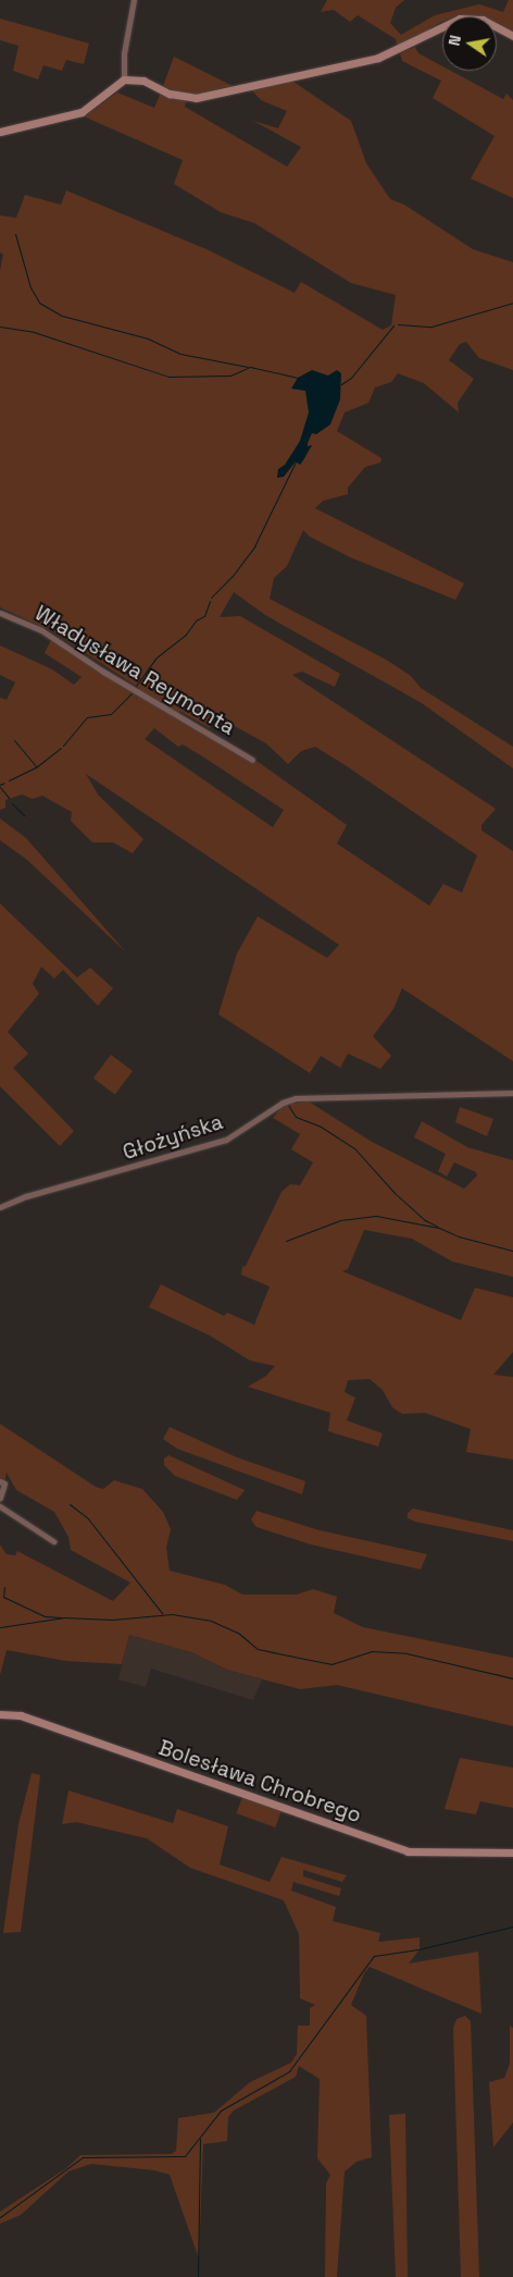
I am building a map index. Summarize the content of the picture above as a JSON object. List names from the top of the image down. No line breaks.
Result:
{"streets":{"street":["Władysława Reymonta","Głożyńska","Bolesława Chrobrego"]},"north":"left"}
